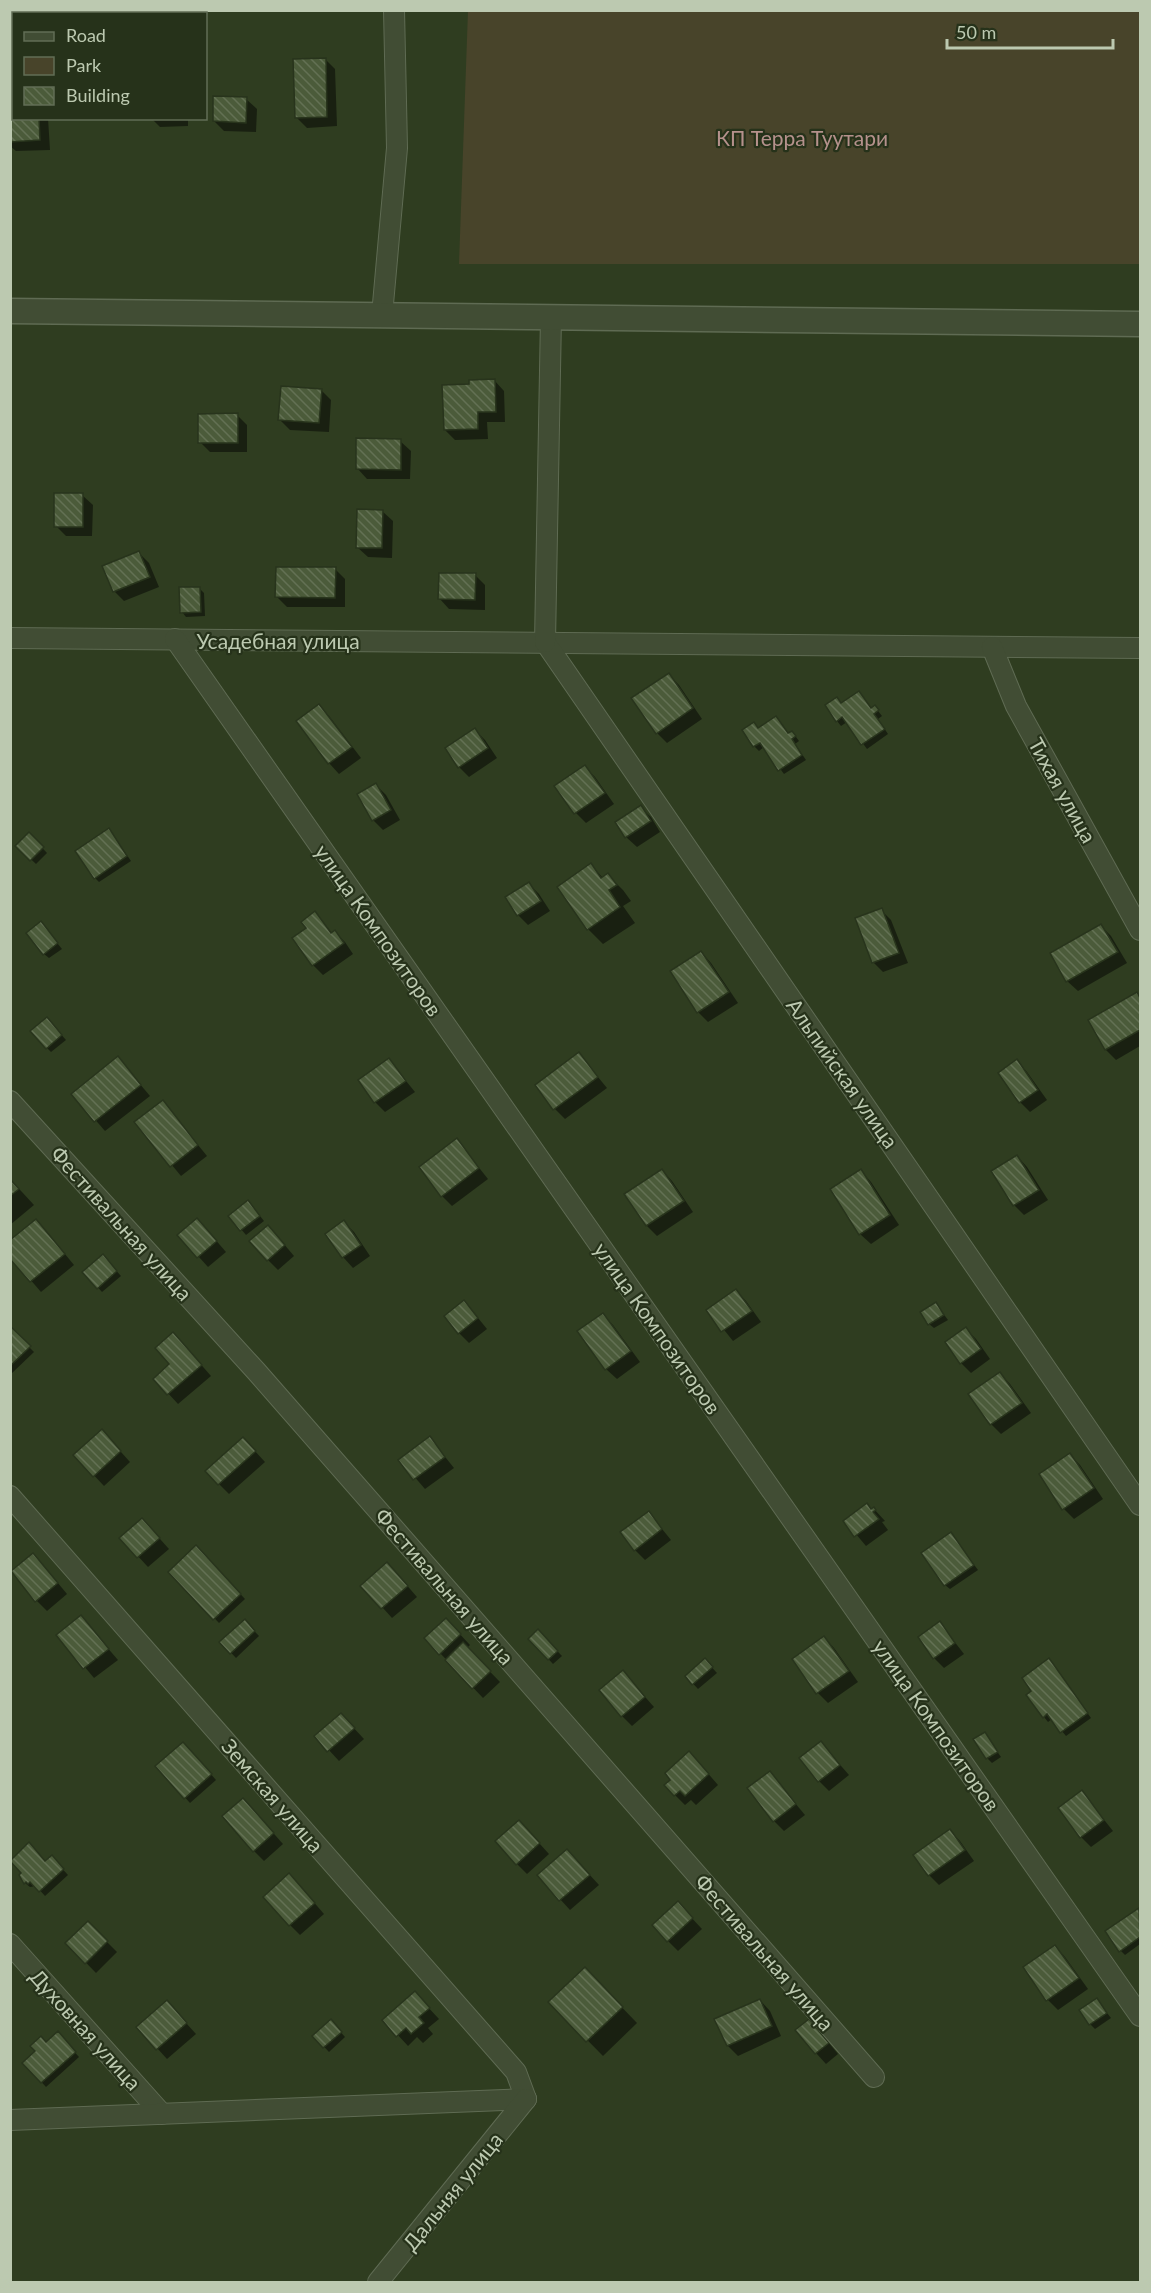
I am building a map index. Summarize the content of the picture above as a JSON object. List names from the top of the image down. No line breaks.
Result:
{"streets":{"street":["Усадебная улица","Тихая улица","улица Композиторов","Альпийская улица","Фестивальная улица","Земская улица","Духовная улица","Дальняя улица"]},"crossings":[["Усадебная улица","Тихая улица"],["Усадебная улица","улица Композиторов"],["Усадебная улица","Альпийская улица"],["Земская улица","Дальняя улица"]],"parks":["КП Терра Туутари"],"legend":["Road","Park","Building"],"scale_bar":"50 m"}
